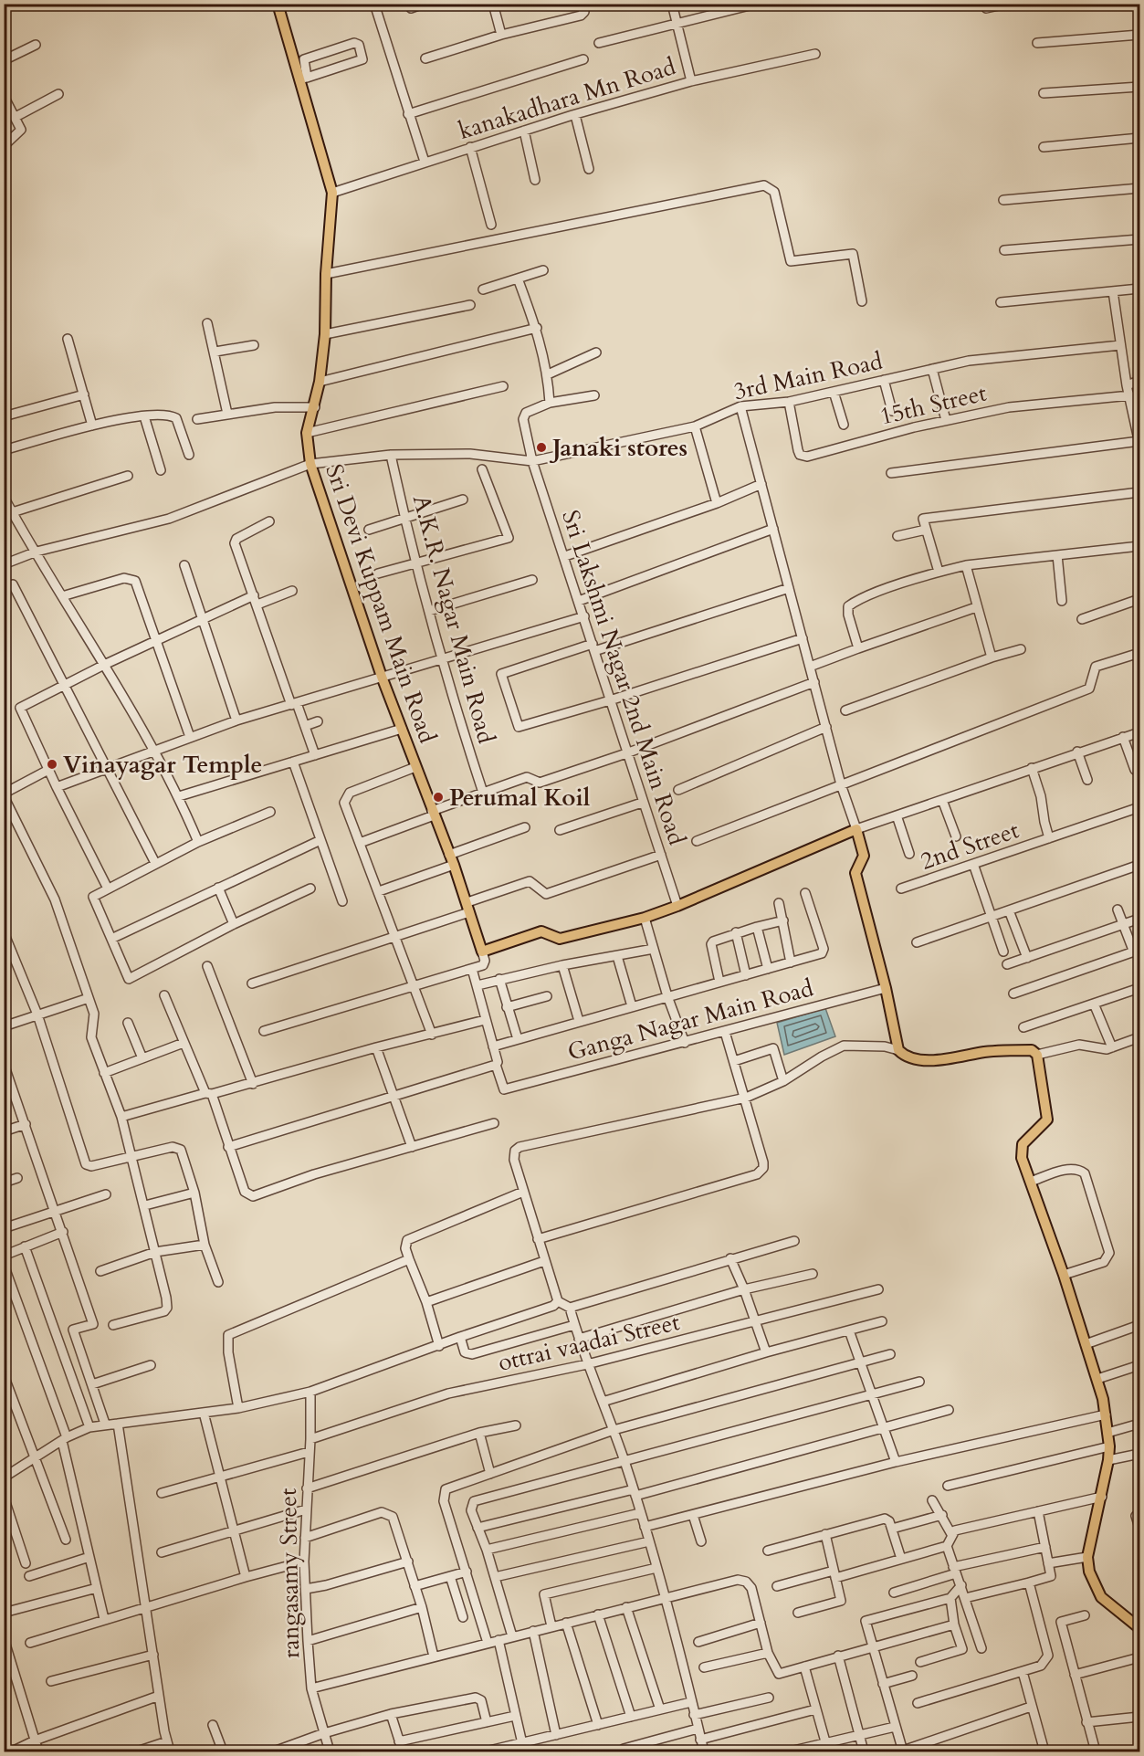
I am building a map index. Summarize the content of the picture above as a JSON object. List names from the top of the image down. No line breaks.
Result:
{"streets":{"main road":["Sri Devi Kuppam Main Road"],"street":["kanakadhara Mn Road","3rd Main Road","15th Street","A.K.R. Nagar Main Road","Sri Lakshmi Nagar 2nd Main Road","2nd Street","Ganga Nagar Main Road","ottrai vaadai Street","rangasamy Street"]},"crossings":[["kanakadhara Mn Road","Sri Devi Kuppam Main Road"],["3rd Main Road","15th Street"],["3rd Main Road","Sri Devi Kuppam Main Road"],["3rd Main Road","A.K.R. Nagar Main Road"],["3rd Main Road","Sri Lakshmi Nagar 2nd Main Road"],["ottrai vaadai Street","rangasamy Street"]],"places":["Janaki stores","Vinayagar Temple","Perumal Koil"]}
